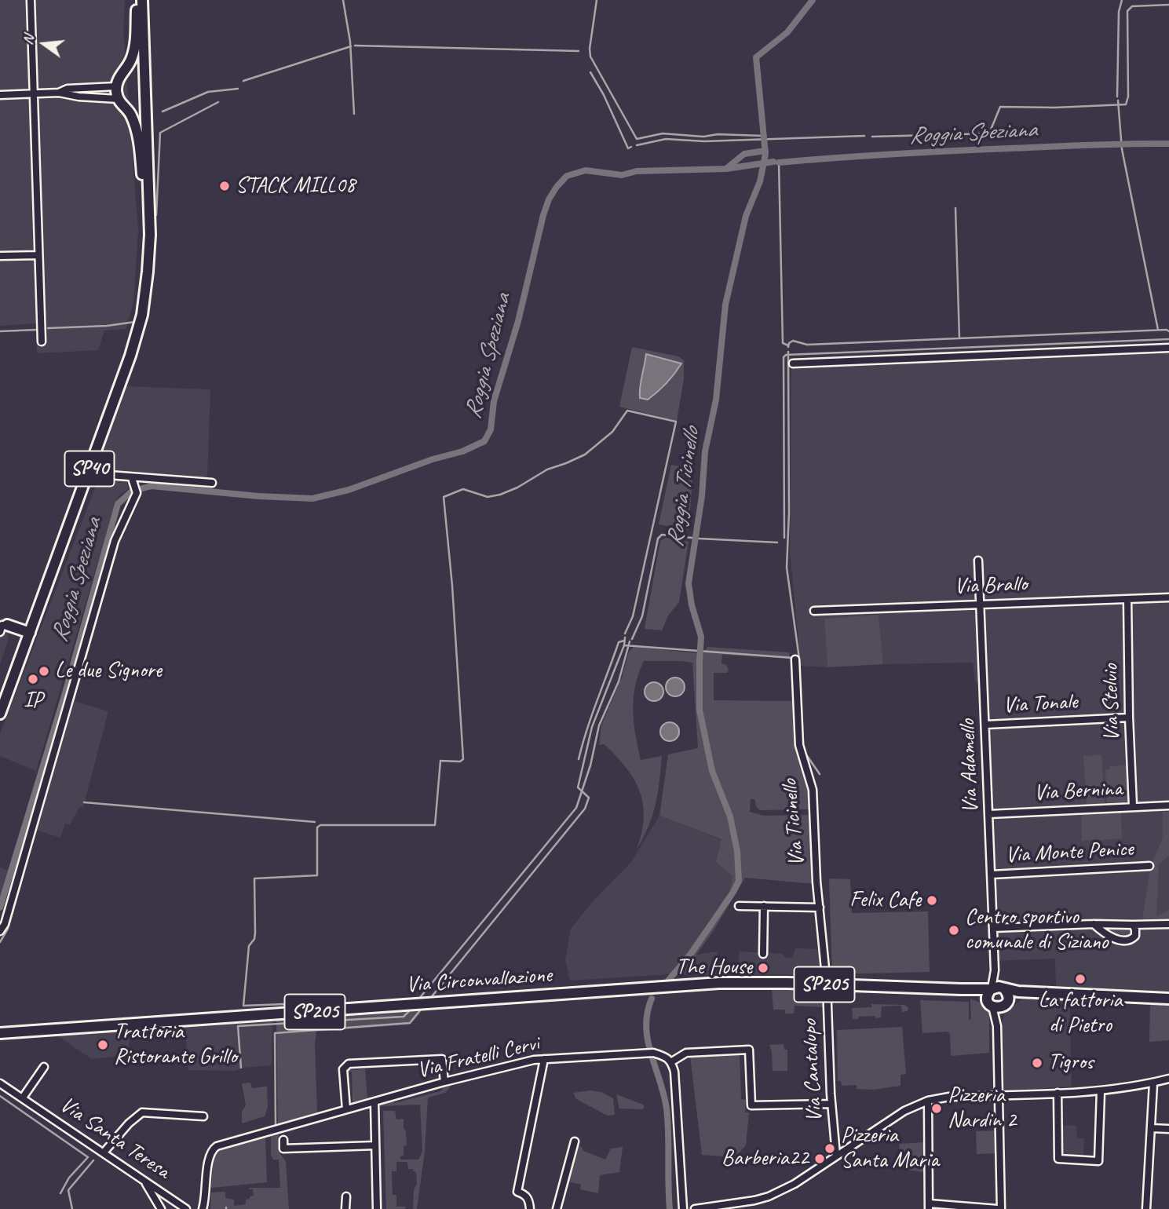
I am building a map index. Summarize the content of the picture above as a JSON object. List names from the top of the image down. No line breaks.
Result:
{"streets":{"main road":["SP40","Via Circonvallazione","SP205"],"street":["Via Brallo","Via Stelvio","Via Tonale","Via Adamello","Via Bernina","Via Ticinello","Via Monte Penice","Via Fratelli Cervi","Via Cantalupo","Via Santa Teresa"]},"crossings":[["Via Brallo","Via Stelvio"],["Via Brallo","Via Adamello"],["Via Stelvio","Via Tonale"],["Via Stelvio","Via Bernina"],["Via Tonale","Via Adamello"],["Via Adamello","Via Bernina"],["Via Adamello","Via Monte Penice"],["Via Adamello","SP205"],["Via Ticinello","Via Circonvallazione"],["Via Ticinello","Via Cantalupo"],["Via Circonvallazione","SP205"],["Via Circonvallazione","Via Cantalupo"]],"water":["Roggia Speziana","Roggia Ticinello"],"places":["STACK MILL08","Le due Signore","IP","Felix Cafe","Centro sportivo comunale di Siziano","The House","La fattoria di Pietro","Trattoria Ristorante Grillo","Tigros","Pizzeria Nardin 2","Pizzeria Santa Maria","Barberia22"],"north":"left"}
